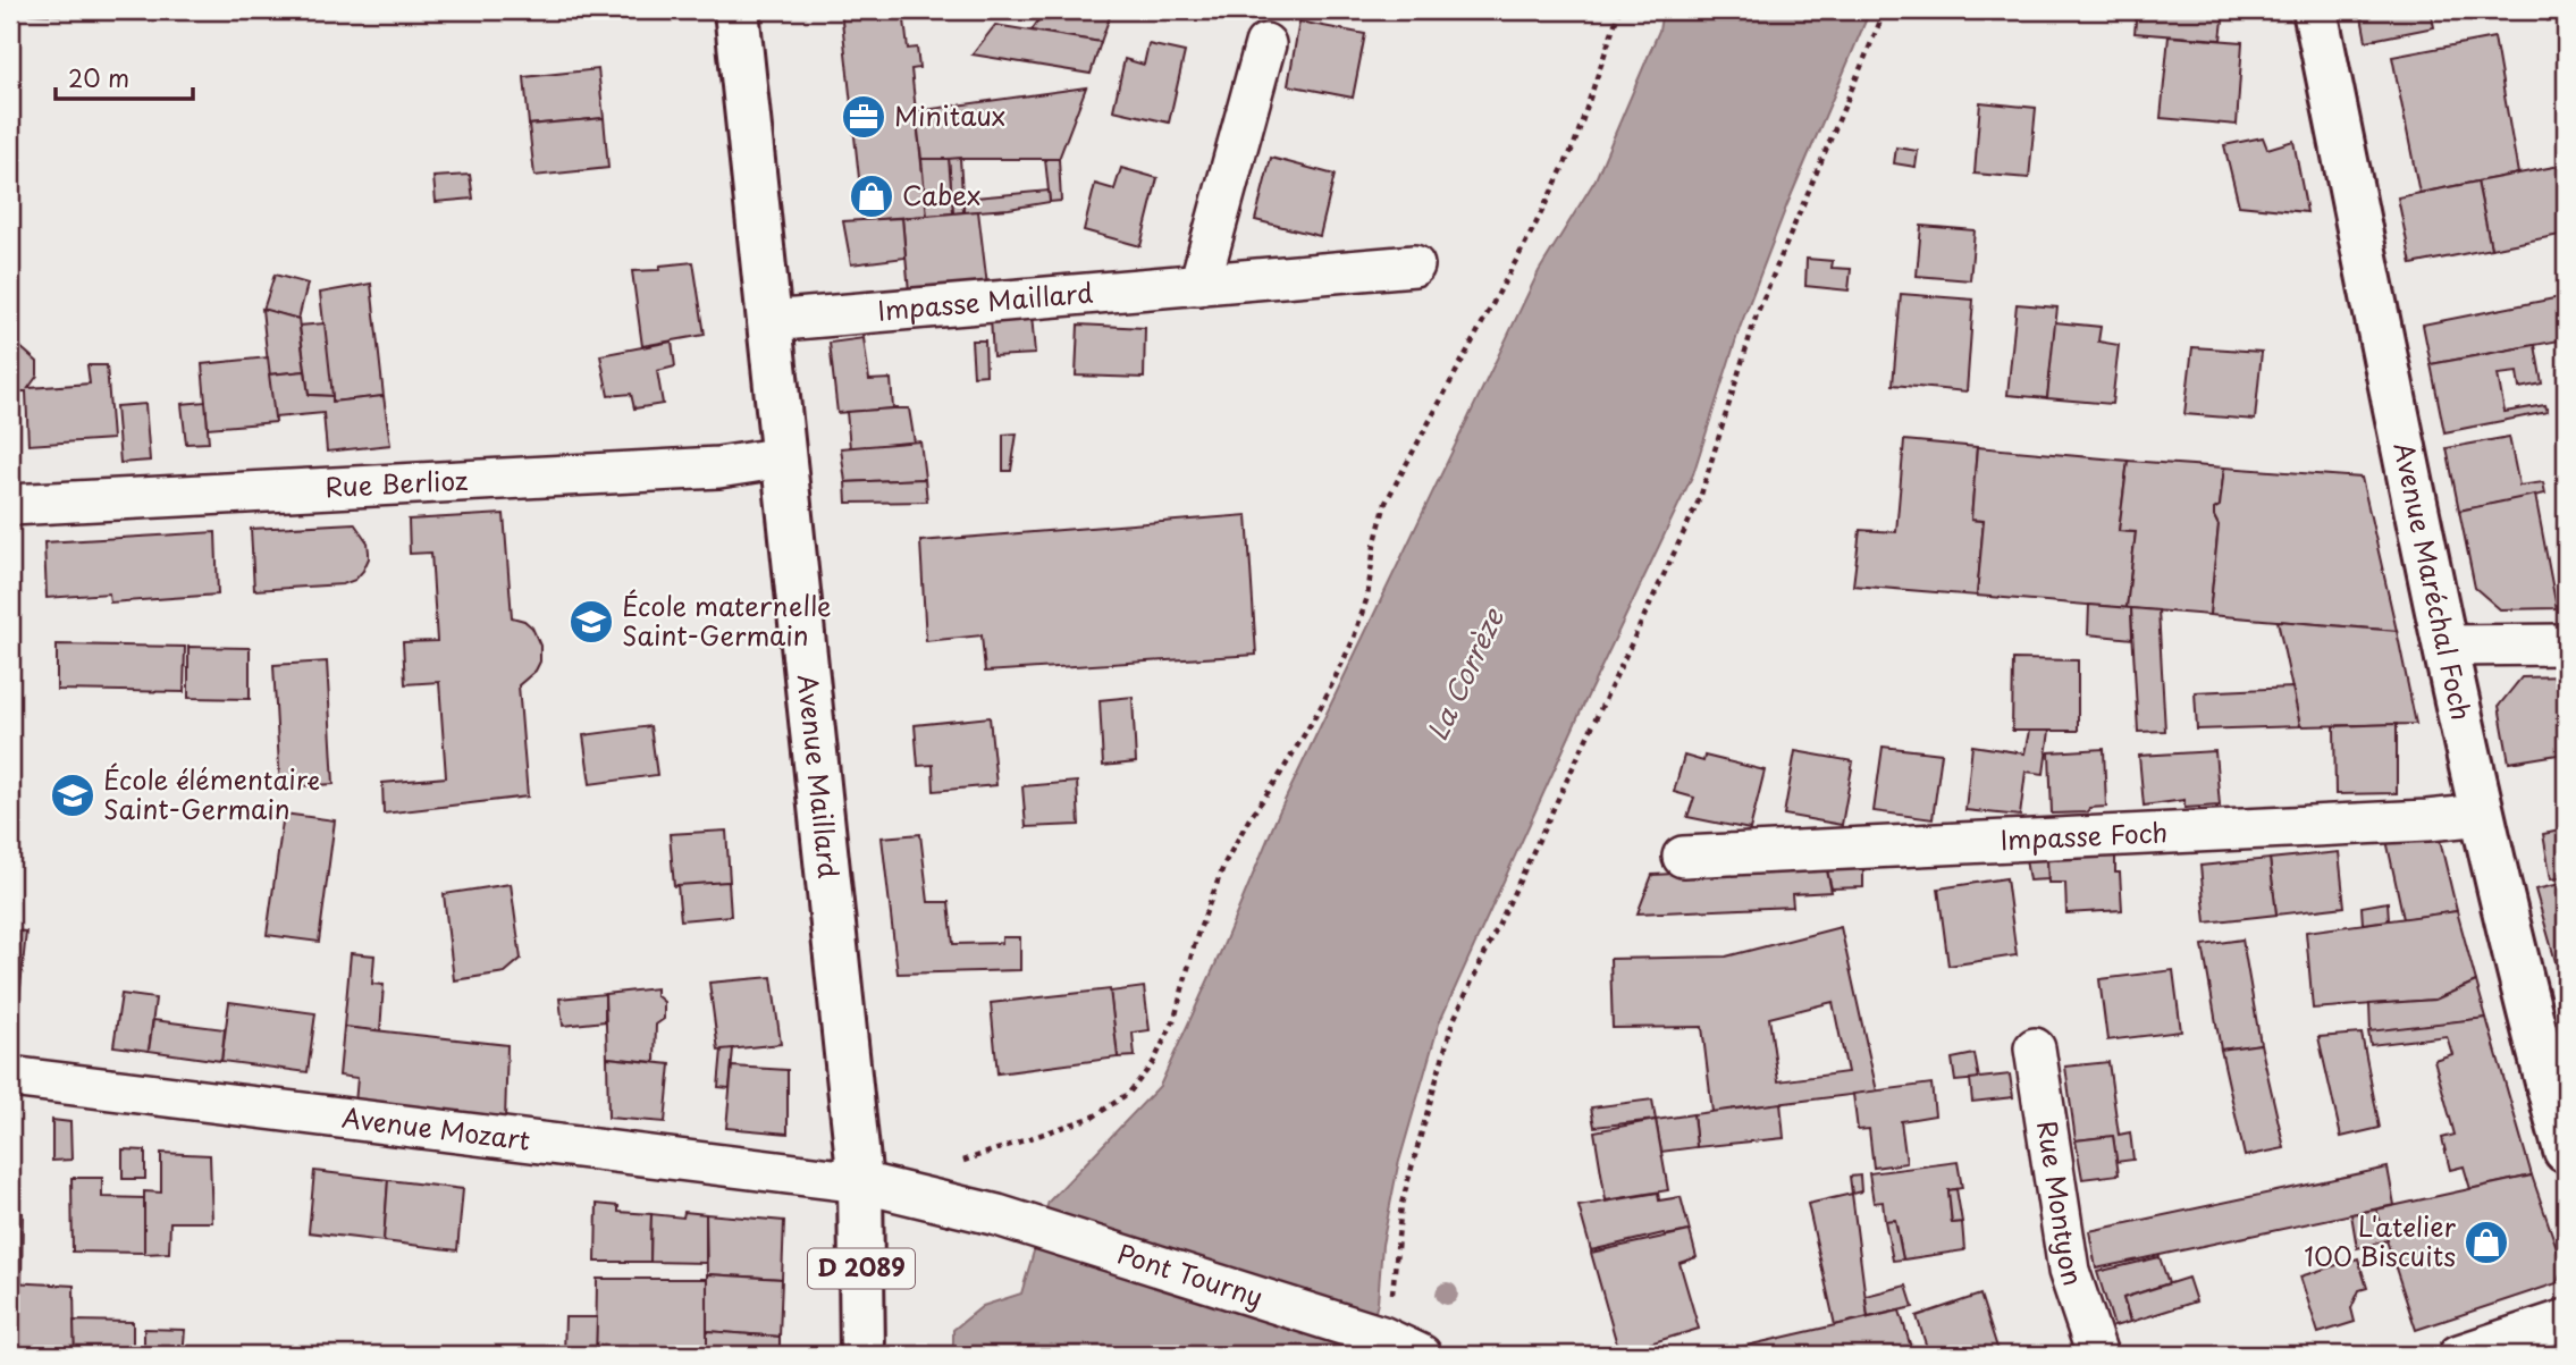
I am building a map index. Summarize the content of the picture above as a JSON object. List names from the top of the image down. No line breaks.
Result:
{"streets":{"main road":["Avenue Maréchal Foch","Avenue Maillard","D 2089"],"street":["Impasse Maillard","Rue Berlioz","Impasse Foch","Avenue Mozart","Rue Montyon","Pont Tourny"]},"crossings":[["Impasse Maillard","Avenue Maillard"],["Rue Berlioz","Avenue Maillard"],["Avenue Maréchal Foch","Impasse Foch"],["Avenue Maillard","Avenue Mozart"],["Avenue Mozart","Pont Tourny"]],"water":["La Corrèze"],"places":{"office":["Minitaux"],"shop":["Cabex","L'atelier 100 Biscuits"],"school or university":["École maternelle Saint-Germain","École élémentaire Saint-Germain"]},"scale_bar":"20 m"}
